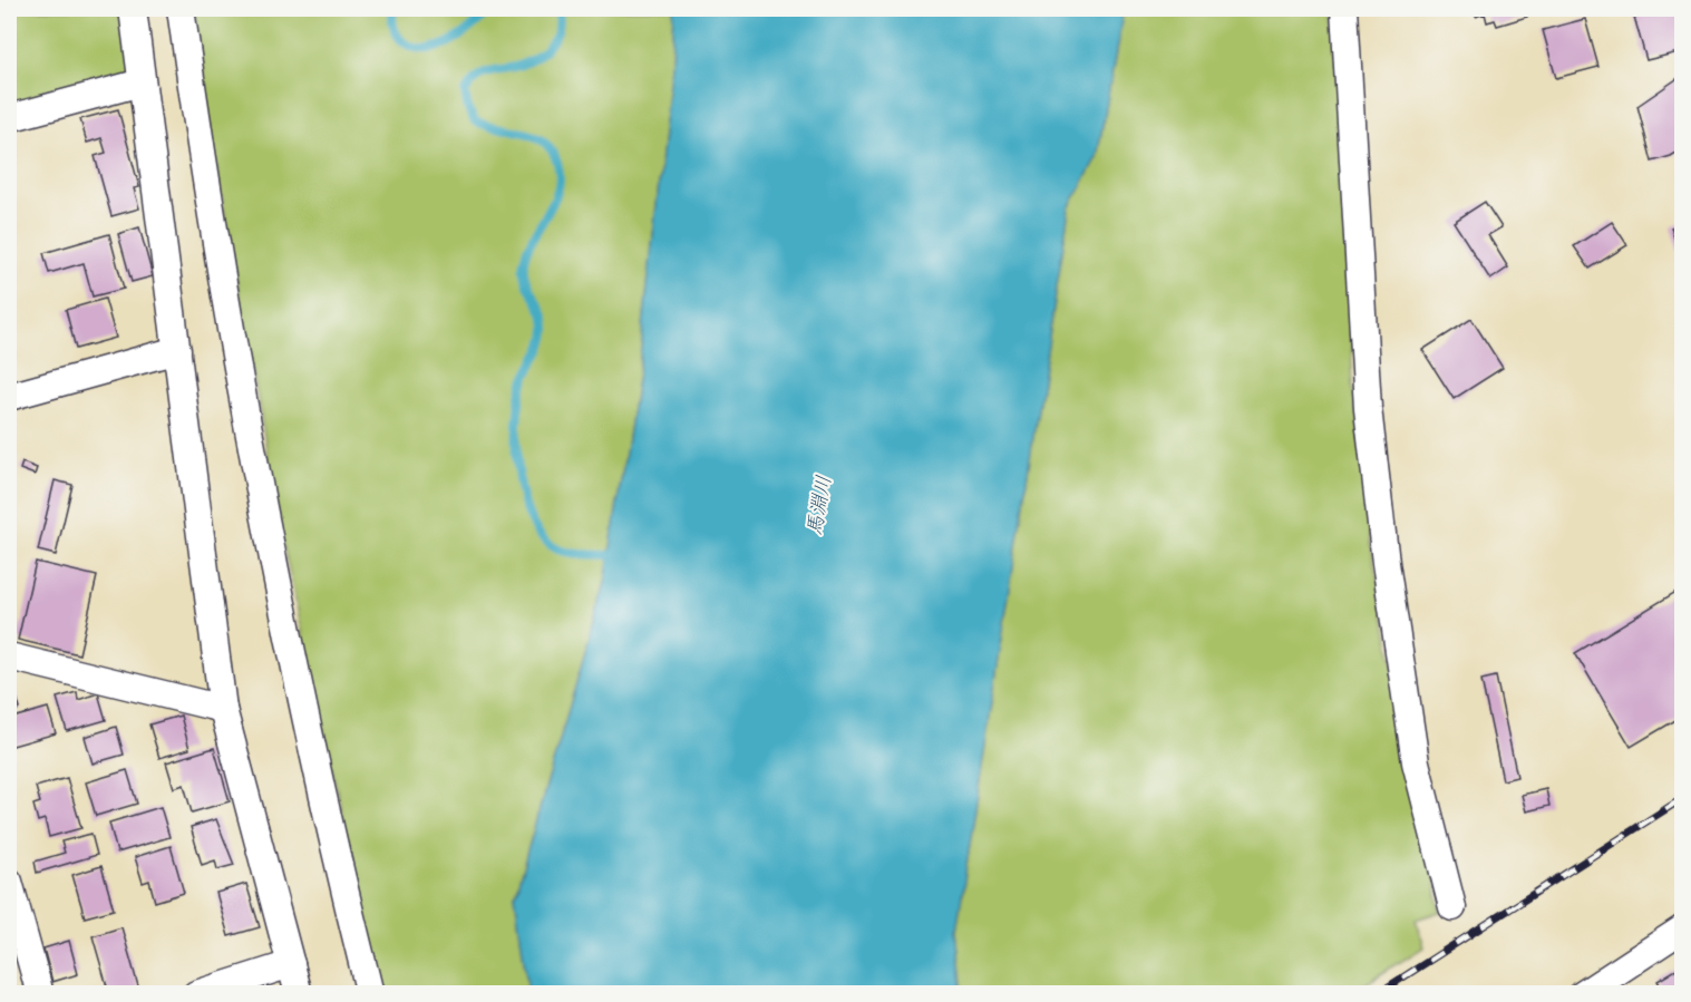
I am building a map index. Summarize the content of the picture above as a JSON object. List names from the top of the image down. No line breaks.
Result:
{"water":["馬淵川"]}
